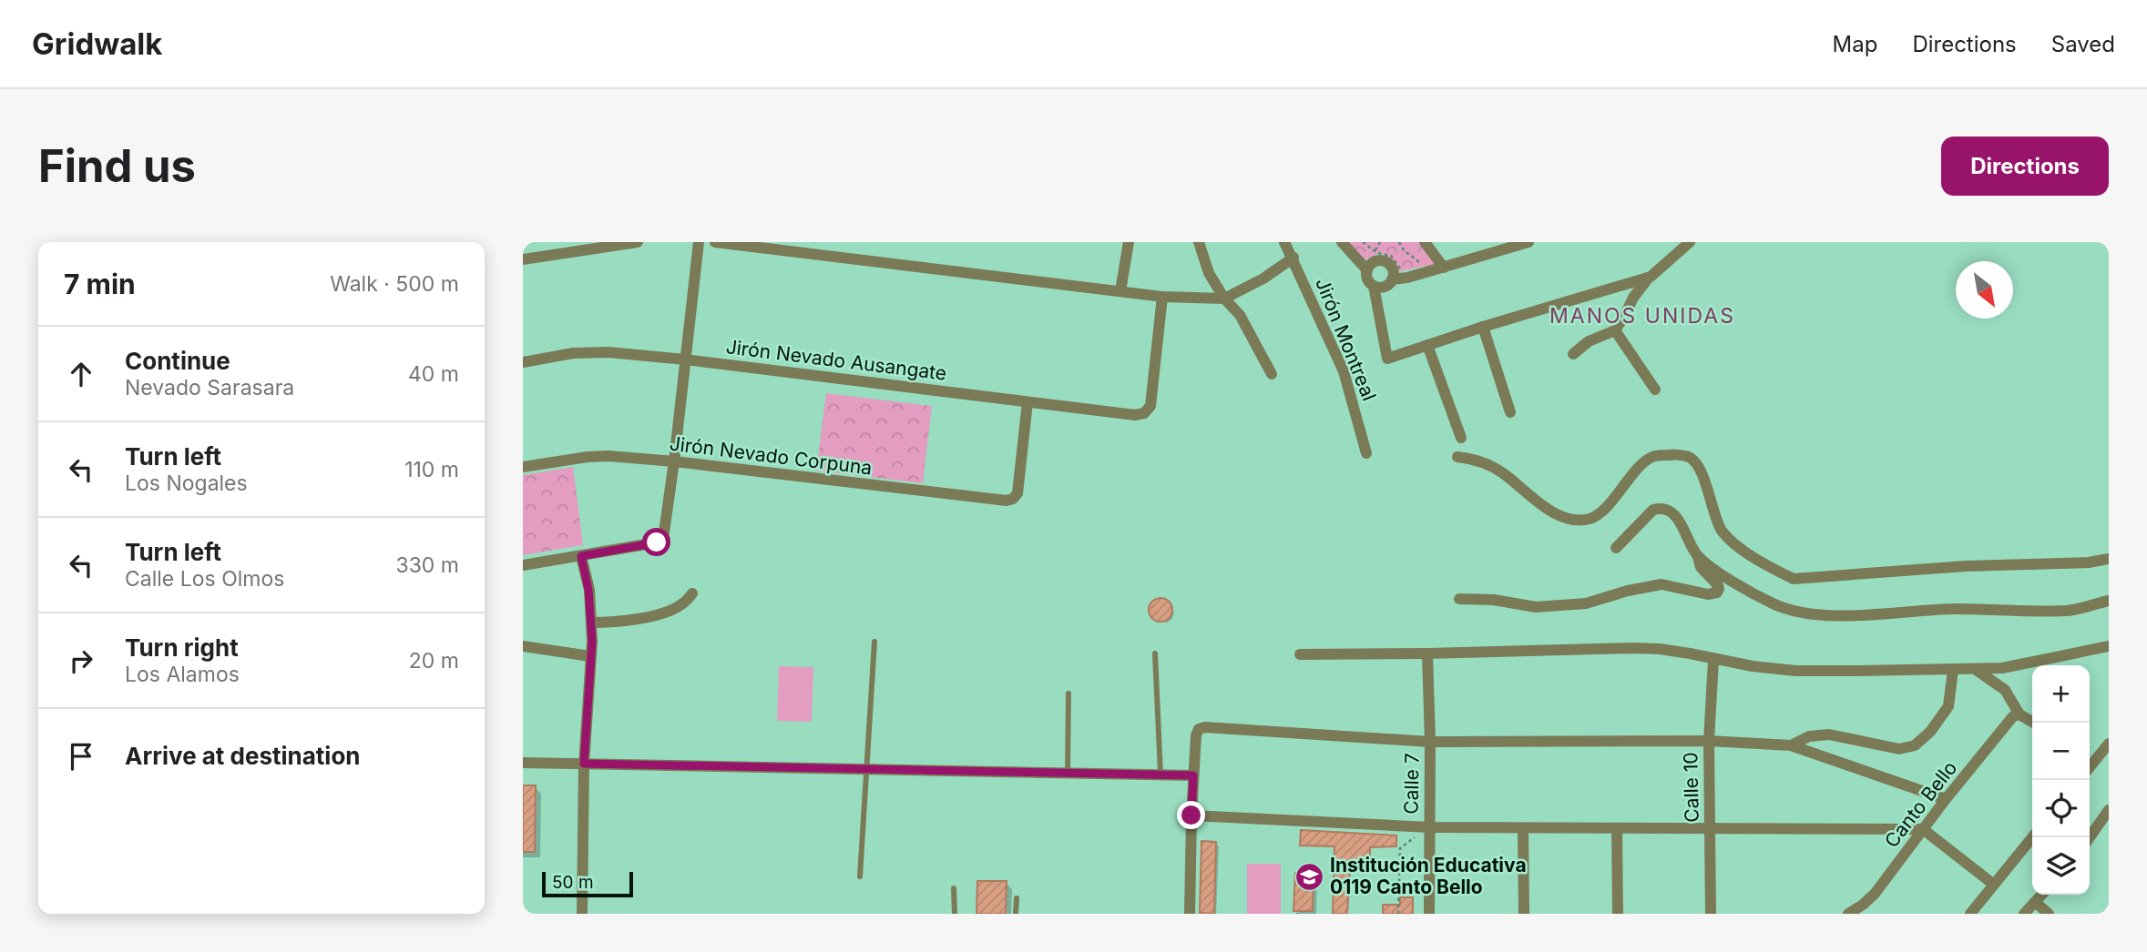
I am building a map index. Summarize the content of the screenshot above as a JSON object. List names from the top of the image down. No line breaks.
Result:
{"streets":{"street":["Jirón Montreal","Jirón Nevado Ausangate","Jirón Nevado Corpuna","Calle 7","Calle 10","Canto Bello"]},"crossings":[["Jirón Nevado Ausangate","Jirón Nevado Corpuna"]],"districts":["MANOS UNIDAS"],"places":{"school or university":["Institución Educativa 0119 Canto Bello"]},"scale_bar":"50 m","north":"bottom right","page":{"header":"Gridwalk","nav":["Map","Directions","Saved"],"buttons":"Directions","title":"Find us","heading":["7 min","Walk · 500 m"],"list":[["Continue","Nevado Sarasara","40 m"],["Turn left","Los Nogales","110 m"],["Turn left","Calle Los Olmos","330 m"],["Turn right","Los Alamos","20 m"],"Arrive at destination"],"map_buttons":["+","−"],"scale":"50 m"}}
